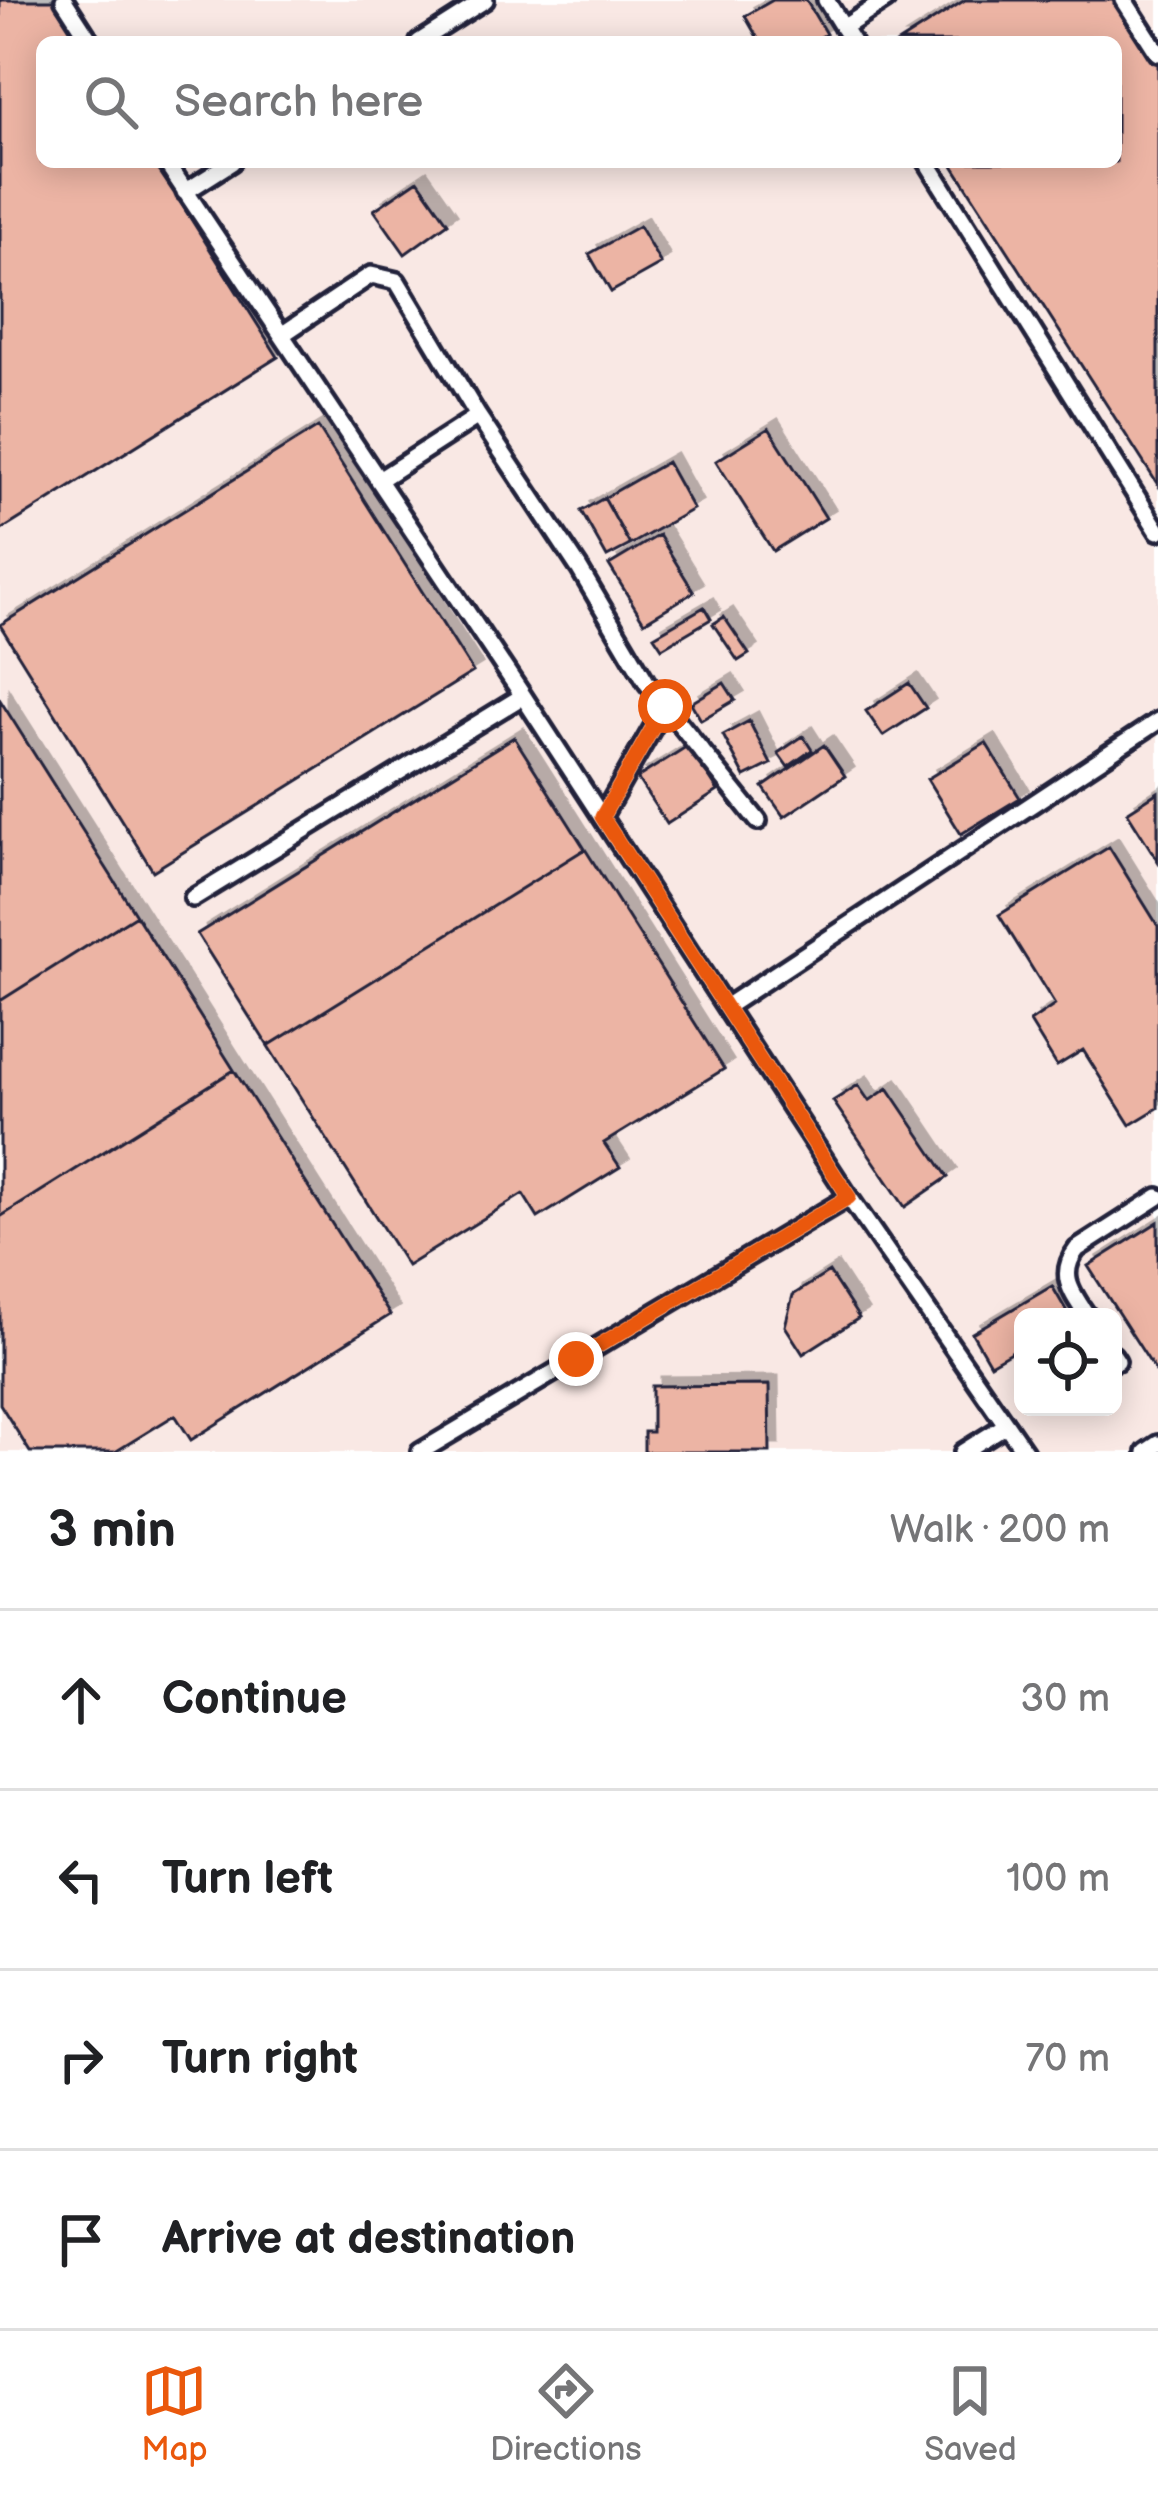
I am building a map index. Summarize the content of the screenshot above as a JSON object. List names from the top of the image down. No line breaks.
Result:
{"page":{"search":"Search here","heading":["3 min","Walk · 200 m"],"list":[["Continue","30 m"],["Turn left","100 m"],["Turn right","70 m"],"Arrive at destination"],"nav":["Map","Directions","Saved"]}}
